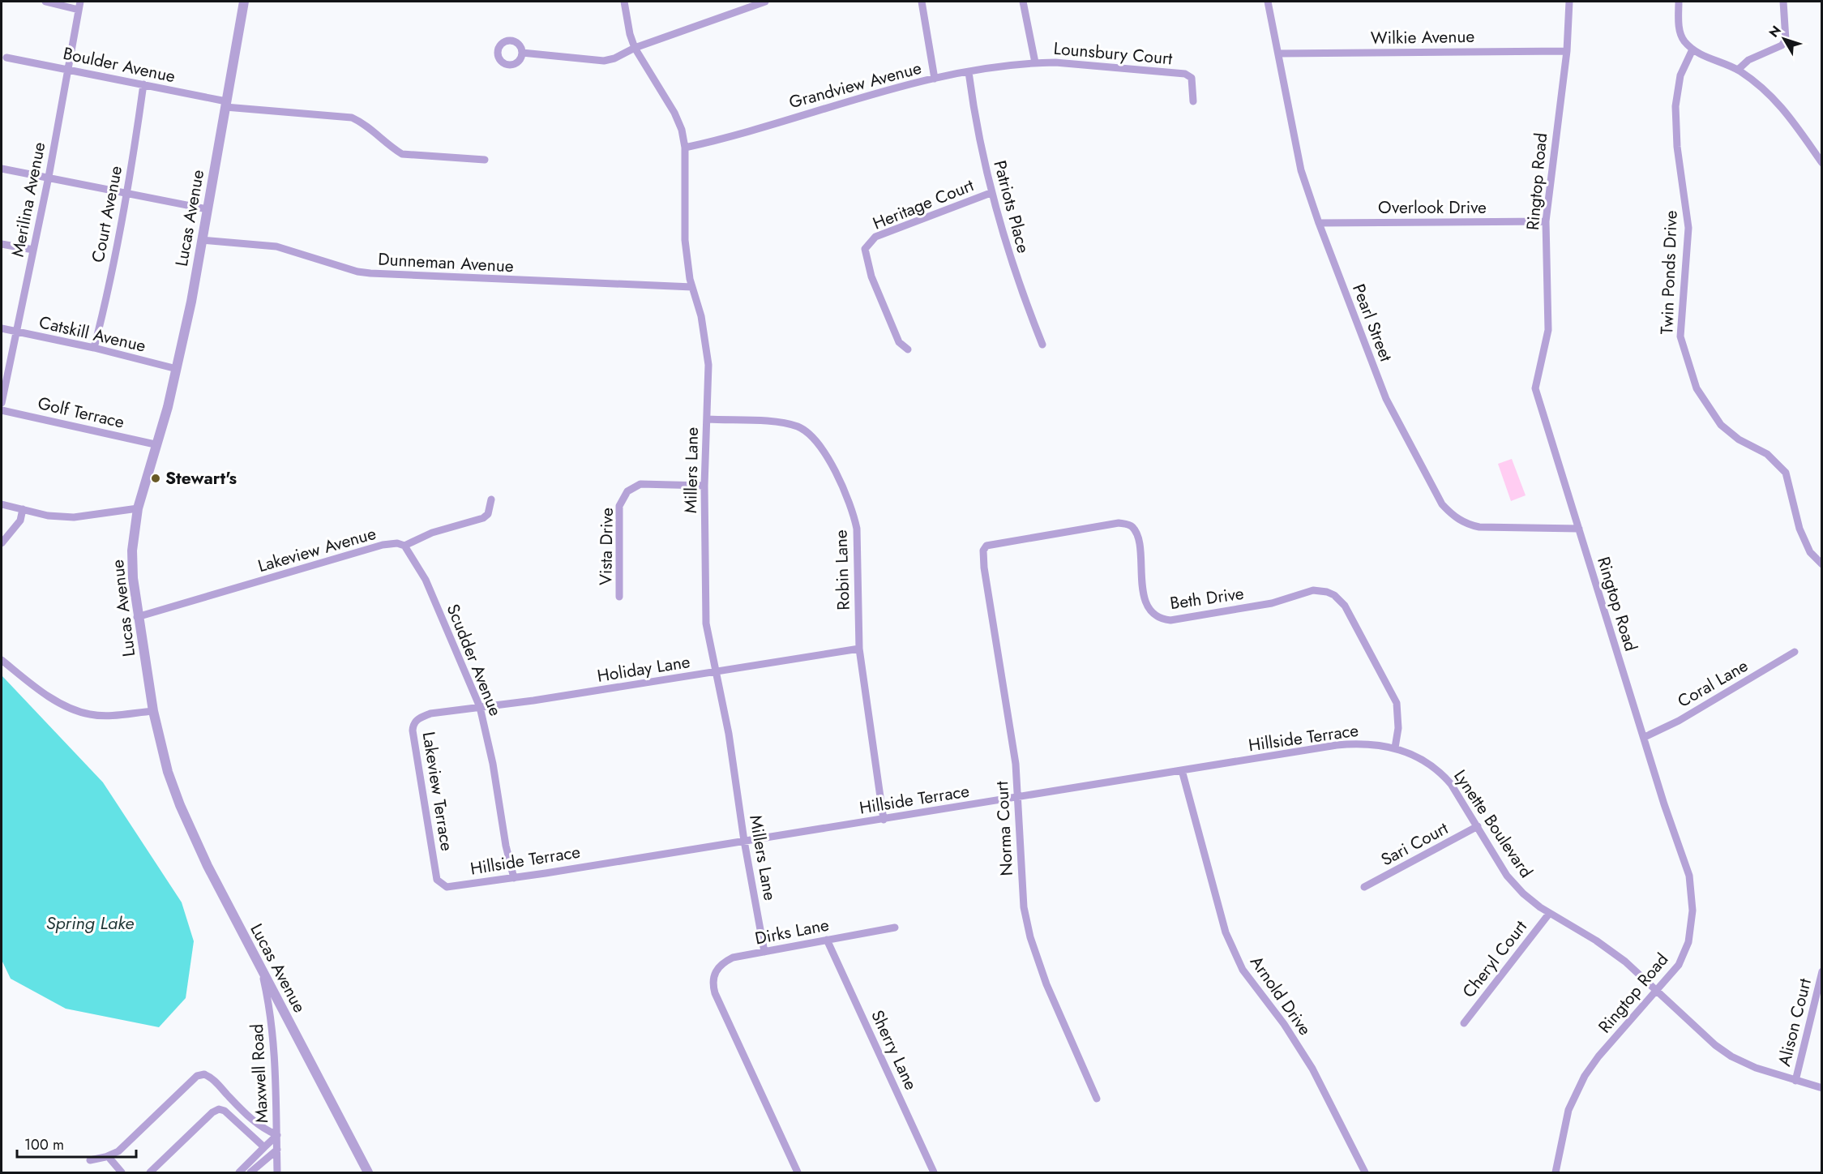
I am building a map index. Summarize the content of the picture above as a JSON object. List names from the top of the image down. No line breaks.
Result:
{"streets":{"street":["Wilkie Avenue","Lounsbury Court","Boulder Avenue","Grandview Avenue","Ringtop Road","Merilina Avenue","Heritage Court","Patriots Place","Overlook Drive","Court Avenue","Lucas Avenue","Dunneman Avenue","Twin Ponds Drive","Pearl Street","Catskill Avenue","Golf Terrace","Millers Lane","Vista Drive","Lakeview Avenue","Robin Lane","Beth Drive","Scudder Avenue","Holiday Lane","Coral Lane","Hillside Terrace","Lakeview Terrace","Lynette Boulevard","Norma Court","Sari Court","Dirks Lane","Cheryl Court","Arnold Drive","Alison Court","Sherry Lane","Maxwell Road"]},"crossings":[["Wilkie Avenue","Ringtop Road"],["Wilkie Avenue","Pearl Street"],["Lounsbury Court","Grandview Avenue"],["Boulder Avenue","Merilina Avenue"],["Boulder Avenue","Court Avenue"],["Boulder Avenue","Lucas Avenue"],["Grandview Avenue","Patriots Place"],["Grandview Avenue","Millers Lane"],["Ringtop Road","Overlook Drive"],["Ringtop Road","Pearl Street"],["Ringtop Road","Coral Lane"],["Ringtop Road","Lynette Boulevard"],["Merilina Avenue","Catskill Avenue"],["Heritage Court","Patriots Place"],["Overlook Drive","Pearl Street"],["Court Avenue","Catskill Avenue"],["Lucas Avenue","Dunneman Avenue"],["Lucas Avenue","Catskill Avenue"],["Lucas Avenue","Golf Terrace"],["Lucas Avenue","Lakeview Avenue"],["Lucas Avenue","Maxwell Road"],["Dunneman Avenue","Millers Lane"],["Millers Lane","Vista Drive"],["Millers Lane","Robin Lane"],["Millers Lane","Holiday Lane"],["Millers Lane","Hillside Terrace"],["Millers Lane","Dirks Lane"],["Lakeview Avenue","Scudder Avenue"],["Robin Lane","Holiday Lane"],["Robin Lane","Hillside Terrace"],["Beth Drive","Hillside Terrace"],["Beth Drive","Lynette Boulevard"],["Beth Drive","Norma Court"],["Scudder Avenue","Holiday Lane"],["Scudder Avenue","Hillside Terrace"],["Holiday Lane","Lakeview Terrace"],["Hillside Terrace","Lakeview Terrace"],["Hillside Terrace","Lynette Boulevard"],["Hillside Terrace","Norma Court"],["Hillside Terrace","Arnold Drive"],["Lynette Boulevard","Sari Court"],["Lynette Boulevard","Cheryl Court"],["Lynette Boulevard","Alison Court"],["Dirks Lane","Sherry Lane"]],"water":["Spring Lake"],"places":["Stewart's"],"scale_bar":"100 m","north":"top left"}
